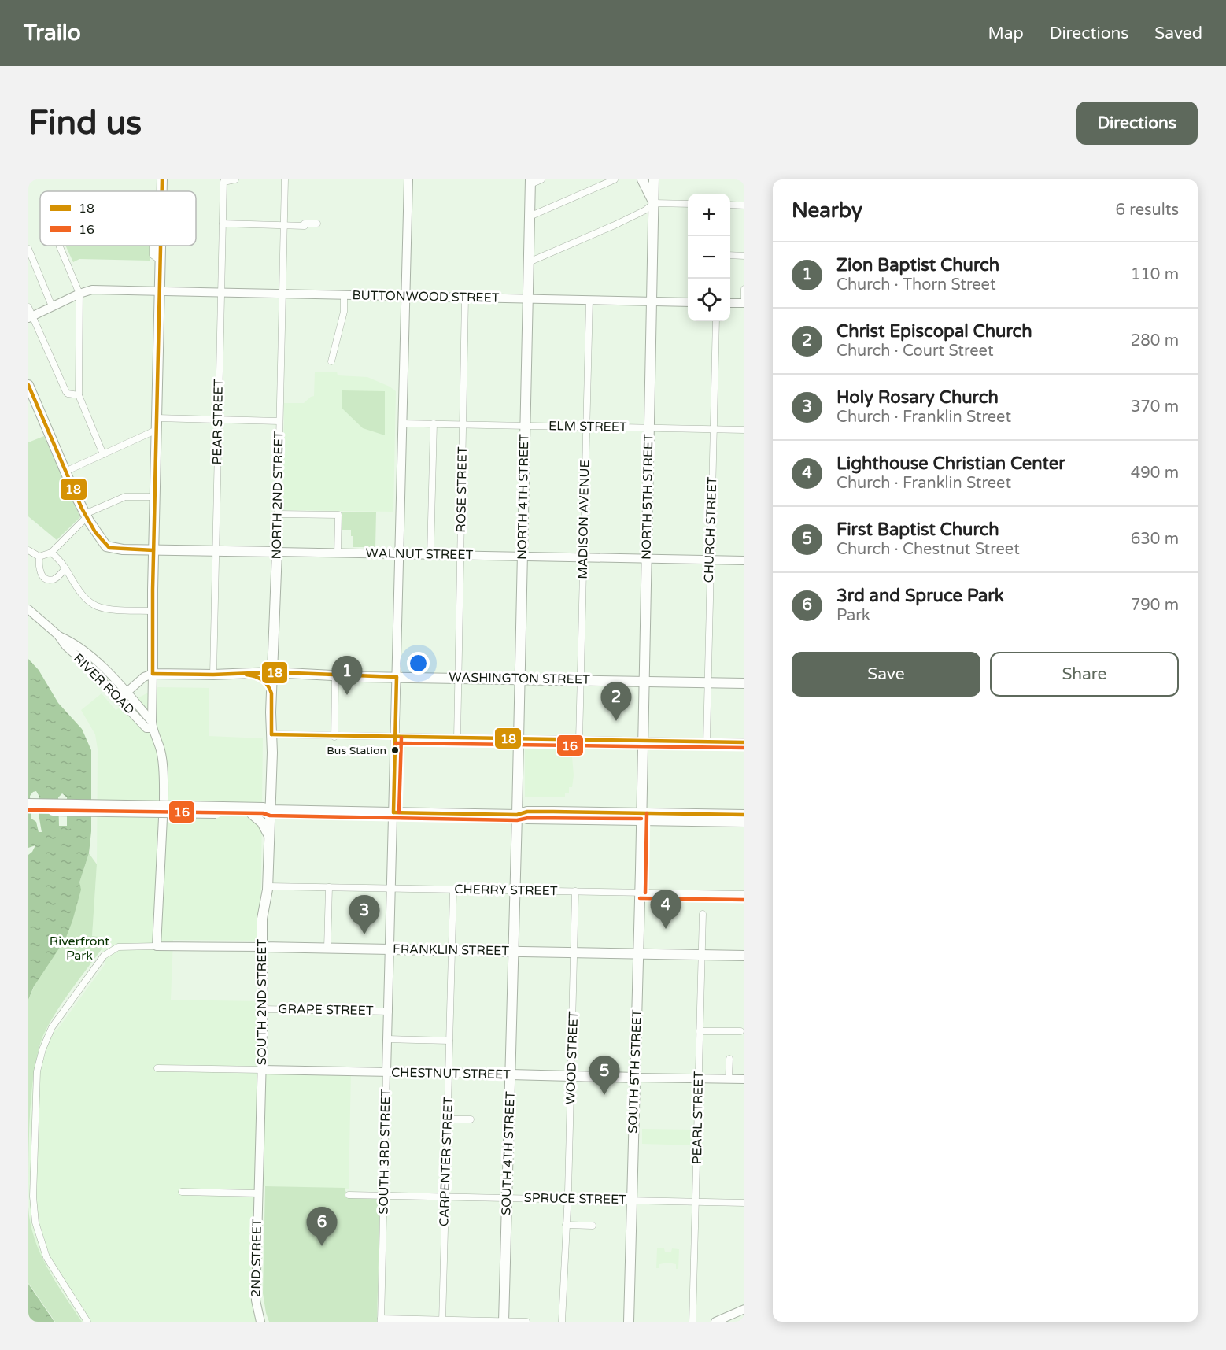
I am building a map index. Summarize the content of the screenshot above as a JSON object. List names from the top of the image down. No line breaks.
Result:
{"streets":{"main road":["NORTH 2ND STREET","NORTH 4TH STREET","NORTH 5TH STREET","WALNUT STREET","WASHINGTON STREET","FRANKLIN STREET","SOUTH 2ND STREET","SOUTH 5TH STREET","CHESTNUT STREET","SOUTH 4TH STREET"],"street":["BUTTONWOOD STREET","PEAR STREET","ELM STREET","ROSE STREET","MADISON AVENUE","CHURCH STREET","RIVER ROAD","CHERRY STREET","GRAPE STREET","WOOD STREET","PEARL STREET","SOUTH 3RD STREET","CARPENTER STREET","SPRUCE STREET","2ND STREET"]},"crossings":[["BUTTONWOOD STREET","PEAR STREET"],["BUTTONWOOD STREET","ROSE STREET"],["BUTTONWOOD STREET","NORTH 2ND STREET"],["BUTTONWOOD STREET","NORTH 4TH STREET"],["BUTTONWOOD STREET","NORTH 5TH STREET"],["BUTTONWOOD STREET","MADISON AVENUE"],["BUTTONWOOD STREET","SOUTH 3RD STREET"],["PEAR STREET","WALNUT STREET"],["PEAR STREET","WASHINGTON STREET"],["ELM STREET","ROSE STREET"],["ELM STREET","NORTH 4TH STREET"],["ELM STREET","NORTH 5TH STREET"],["ELM STREET","MADISON AVENUE"],["ELM STREET","CHURCH STREET"],["ELM STREET","SOUTH 3RD STREET"],["ROSE STREET","WALNUT STREET"],["ROSE STREET","WASHINGTON STREET"],["NORTH 2ND STREET","WALNUT STREET"],["NORTH 2ND STREET","WASHINGTON STREET"],["NORTH 2ND STREET","SOUTH 2ND STREET"],["NORTH 4TH STREET","WALNUT STREET"],["NORTH 4TH STREET","WASHINGTON STREET"],["NORTH 4TH STREET","SOUTH 4TH STREET"],["NORTH 5TH STREET","WALNUT STREET"],["NORTH 5TH STREET","WASHINGTON STREET"],["NORTH 5TH STREET","SOUTH 5TH STREET"],["MADISON AVENUE","WALNUT STREET"],["MADISON AVENUE","WASHINGTON STREET"],["CHURCH STREET","WALNUT STREET"],["CHURCH STREET","WASHINGTON STREET"],["WALNUT STREET","SOUTH 3RD STREET"],["WASHINGTON STREET","SOUTH 3RD STREET"],["CHERRY STREET","SOUTH 2ND STREET"],["CHERRY STREET","WOOD STREET"],["CHERRY STREET","SOUTH 5TH STREET"],["CHERRY STREET","SOUTH 3RD STREET"],["CHERRY STREET","SOUTH 4TH STREET"],["CHERRY STREET","CARPENTER STREET"],["FRANKLIN STREET","SOUTH 2ND STREET"],["FRANKLIN STREET","WOOD STREET"],["FRANKLIN STREET","SOUTH 5TH STREET"],["FRANKLIN STREET","PEARL STREET"],["FRANKLIN STREET","SOUTH 3RD STREET"],["FRANKLIN STREET","SOUTH 4TH STREET"],["FRANKLIN STREET","CARPENTER STREET"],["SOUTH 2ND STREET","GRAPE STREET"],["SOUTH 2ND STREET","CHESTNUT STREET"],["SOUTH 2ND STREET","2ND STREET"],["GRAPE STREET","SOUTH 3RD STREET"],["WOOD STREET","CHESTNUT STREET"],["WOOD STREET","SPRUCE STREET"],["SOUTH 5TH STREET","CHESTNUT STREET"],["SOUTH 5TH STREET","SPRUCE STREET"],["CHESTNUT STREET","PEARL STREET"],["CHESTNUT STREET","SOUTH 3RD STREET"],["CHESTNUT STREET","SOUTH 4TH STREET"],["CHESTNUT STREET","CARPENTER STREET"],["PEARL STREET","SPRUCE STREET"],["SOUTH 3RD STREET","SPRUCE STREET"],["SOUTH 4TH STREET","SPRUCE STREET"],["CARPENTER STREET","SPRUCE STREET"]],"parks":["Riverfront Park"],"places":["Bus Station"],"lines":["transit line 18","transit line 16"],"legend":["18","16"],"page":{"header":"Trailo","nav":["Map","Directions","Saved"],"buttons":["Directions",["Save","Share"]],"title":"Find us","heading":["Nearby","6 results"],"map_buttons":["+","−"],"list":[{"mark":"1","name":"Zion Baptist Church","note":"Church · Thorn Street","value":"110 m"},{"mark":"2","name":"Christ Episcopal Church","note":"Church · Court Street","value":"280 m"},{"mark":"3","name":"Holy Rosary Church","note":"Church · Franklin Street","value":"370 m"},{"mark":"4","name":"Lighthouse Christian Center","note":"Church · Franklin Street","value":"490 m"},{"mark":"5","name":"First Baptist Church","note":"Church · Chestnut Street","value":"630 m"},{"mark":"6","name":"3rd and Spruce Park","note":"Park","value":"790 m"}],"pins":["1","2","4","3","5","6"]}}
